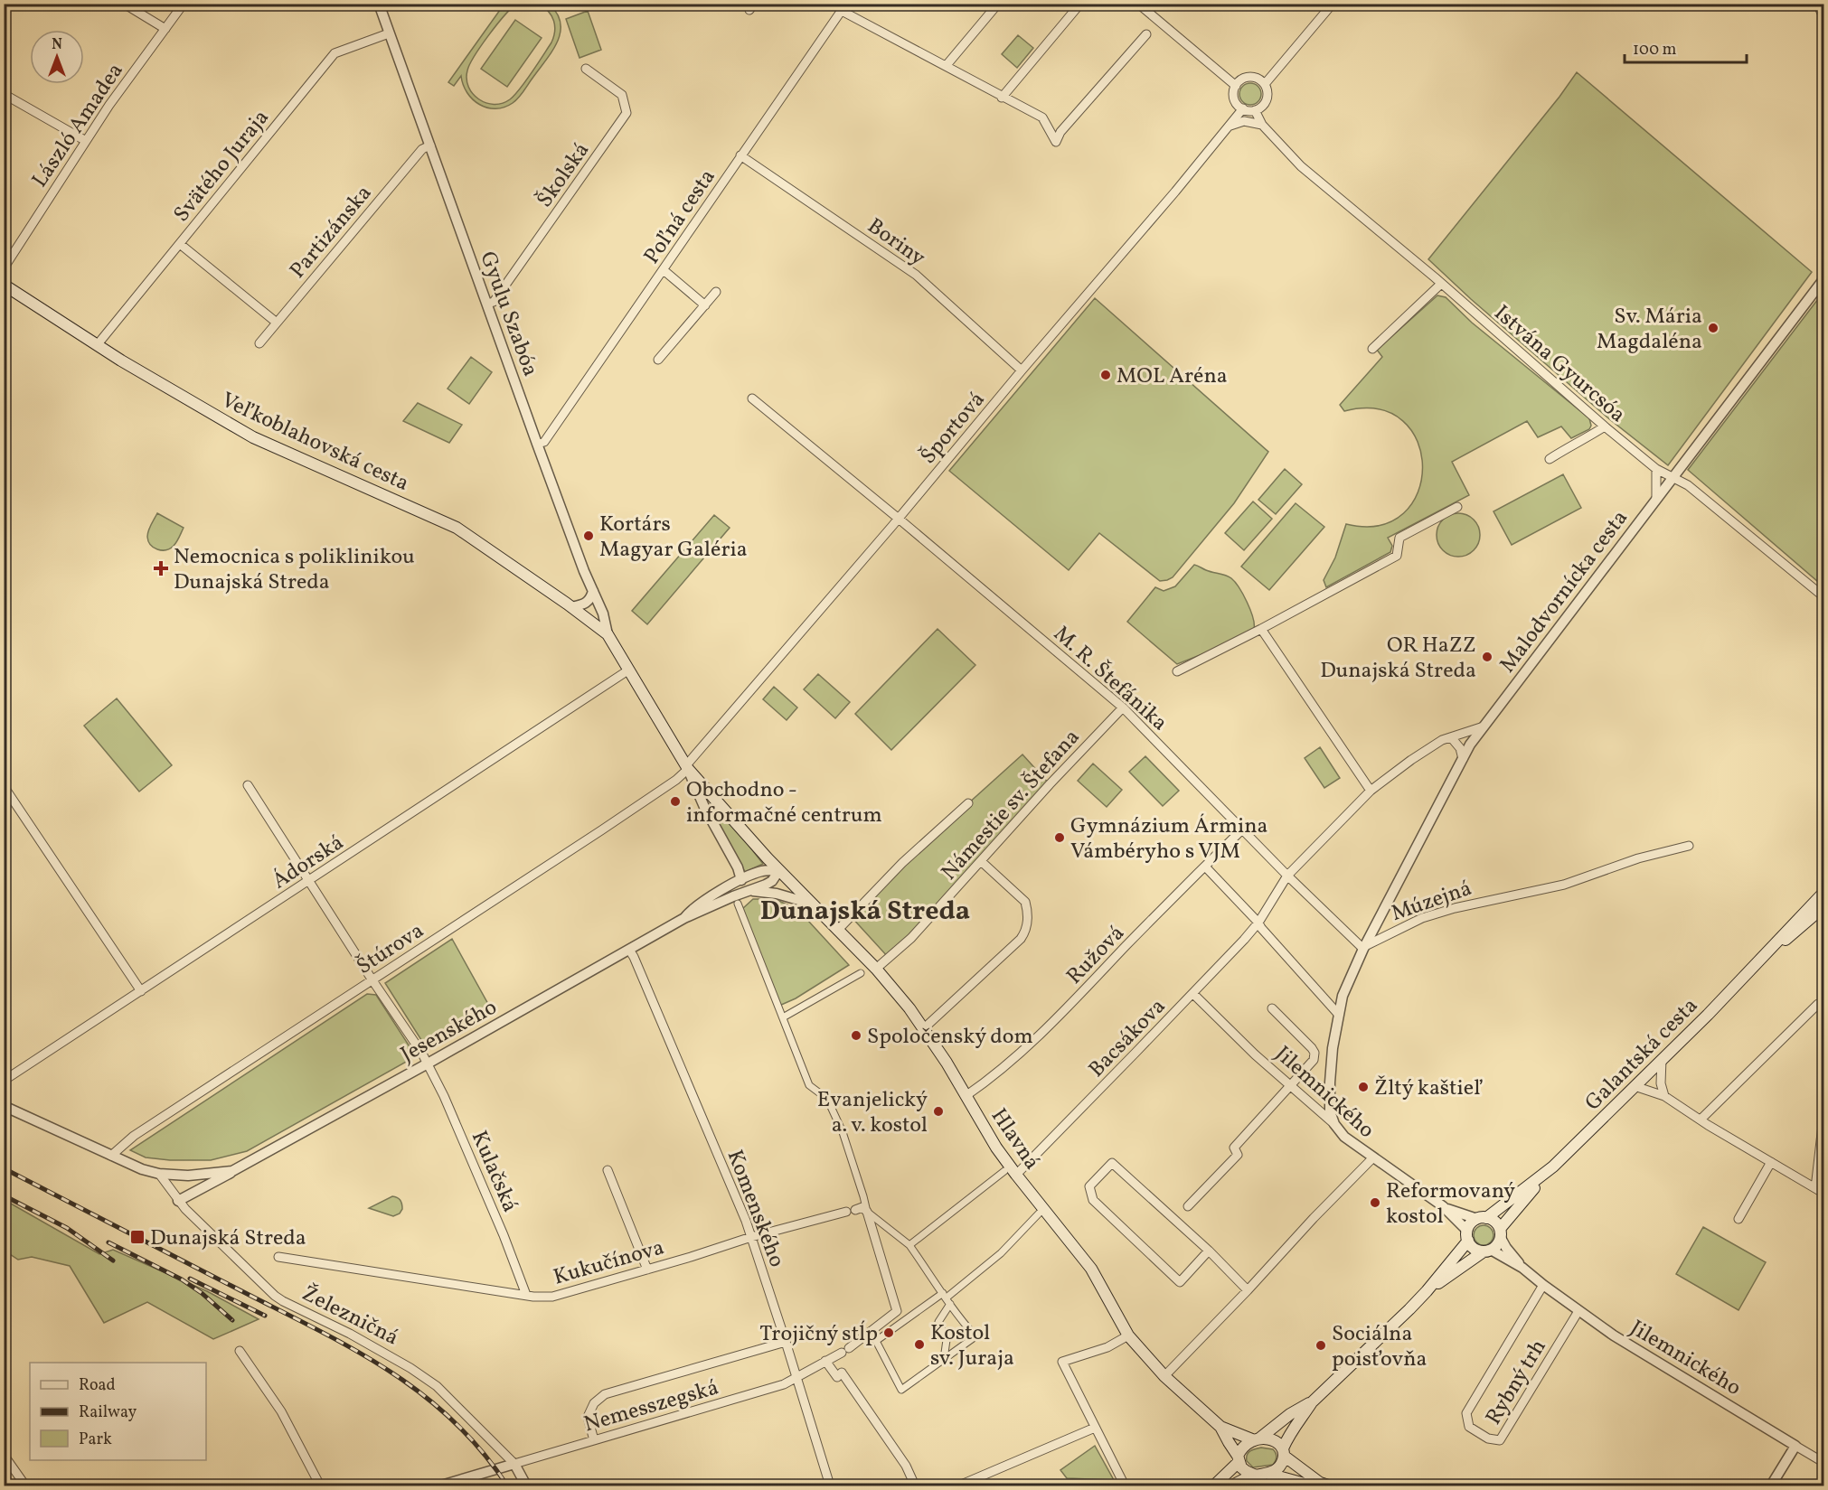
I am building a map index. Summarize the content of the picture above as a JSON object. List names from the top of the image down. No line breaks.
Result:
{"streets":{"main road":["Veľkoblahovská cesta","Galantská cesta","Hlavná"],"street":["László Amadea","Svätého Juraja","Školská","Poľná cesta","Partizánska","Boriny","Gyulu Szabóa","Istvána Gyurcsóa","Športová","Malodvornícka cesta","M. R. Štefánika","Námestie sv. Štefana","Ádorská","Múzejná","Štúrova","Ružová","Jesenského","Bacsákova","Jilemnického","Kulačská","Komenského","Kukučínova","Železničná","Rybný trh","Nemesszegská"]},"crossings":[["Svätého Juraja","Gyulu Szabóa"],["Svätého Juraja","Veľkoblahovská cesta"],["Školská","Gyulu Szabóa"],["Poľná cesta","Boriny"],["Poľná cesta","Gyulu Szabóa"],["Partizánska","Gyulu Szabóa"],["Boriny","Športová"],["Gyulu Szabóa","Veľkoblahovská cesta"],["Gyulu Szabóa","Hlavná"],["Istvána Gyurcsóa","Športová"],["Istvána Gyurcsóa","Malodvornícka cesta"],["Športová","M. R. Štefánika"],["Športová","Štúrova"],["Športová","Hlavná"],["Veľkoblahovská cesta","Hlavná"],["Malodvornícka cesta","M. R. Štefánika"],["Malodvornícka cesta","Múzejná"],["Malodvornícka cesta","Bacsákova"],["M. R. Štefánika","Námestie sv. Štefana"],["M. R. Štefánika","Múzejná"],["M. R. Štefánika","Ružová"],["M. R. Štefánika","Bacsákova"],["Námestie sv. Štefana","Hlavná"],["Ádorská","Hlavná"],["Ádorská","Kulačská"],["Štúrova","Jesenského"],["Štúrova","Hlavná"],["Štúrova","Kulačská"],["Ružová","Hlavná"],["Jesenského","Kulačská"],["Jesenského","Komenského"],["Jesenského","Železničná"],["Bacsákova","Jilemnického"],["Bacsákova","Hlavná"],["Galantská cesta","Jilemnického"],["Jilemnického","Rybný trh"],["Kulačská","Kukučínova"],["Komenského","Kukučínova"],["Komenského","Nemesszegská"],["Železničná","Nemesszegská"]],"districts":["Dunajská Streda"],"places":{"other":["Sv. Mária Magdaléna","MOL Aréna","Kortárs Magyar Galéria","OR HaZZ Dunajská Streda","Obchodno - informačné centrum","Gymnázium Ármina Vámbéryho s VJM","Spoločenský dom","Žltý kaštieľ","Evanjelický a. v. kostol","Reformovaný kostol","Trojičný stĺp","Kostol sv. Juraja","Sociálna poisťovňa"],"health":["Nemocnica s poliklinikou Dunajská Streda"],"transit":["Dunajská Streda"]},"legend":["Road","Railway","Park"],"scale_bar":"100 m","north":"top"}
